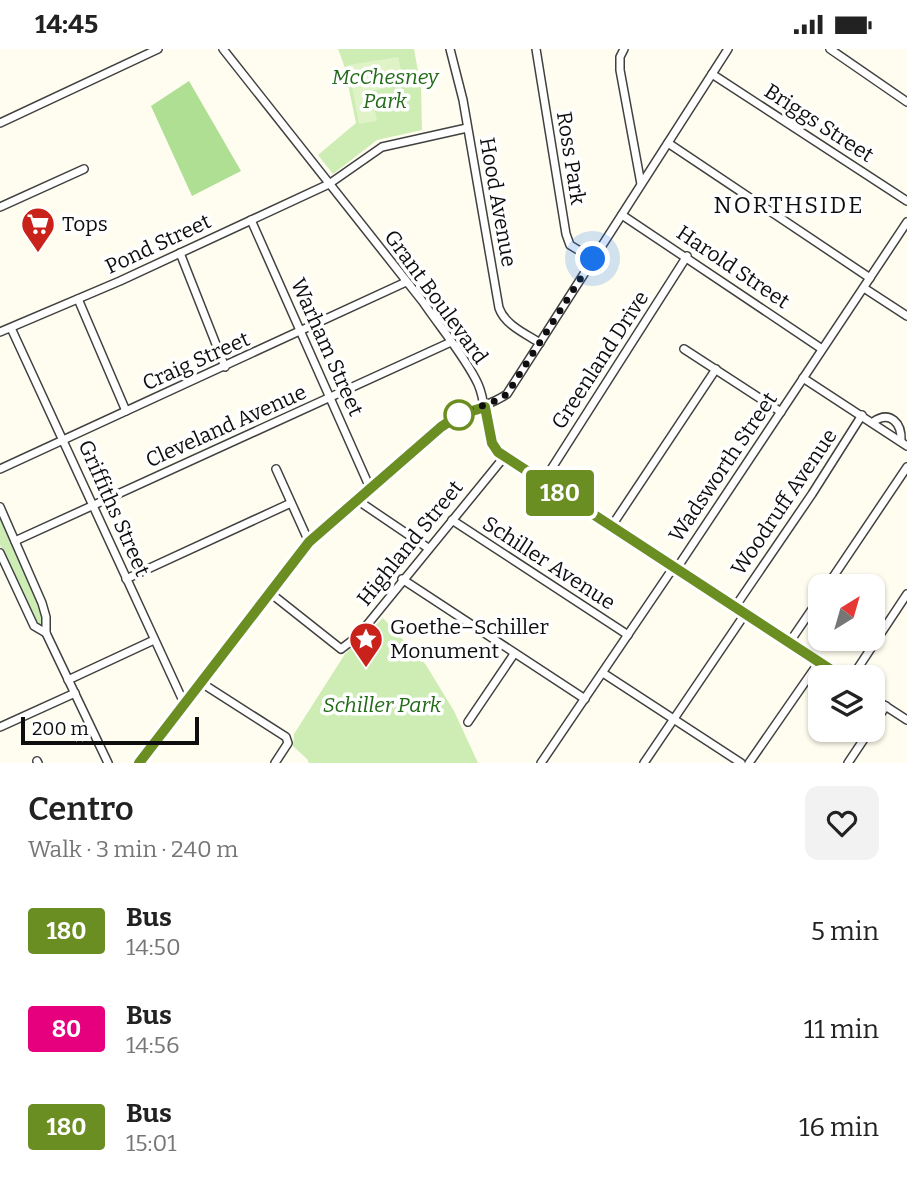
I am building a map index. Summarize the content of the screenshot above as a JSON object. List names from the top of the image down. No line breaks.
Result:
{"streets":{"street":["Briggs Street","Ross Park","Hood Avenue","Pond Street","Harold Street","Grant Boulevard","Warham Street","Greenland Drive","Craig Street","Cleveland Avenue","Wadsworth Street","Woodruff Avenue","Griffiths Street","Highland Street","Schiller Avenue"]},"crossings":[["Hood Avenue","Pond Street"],["Pond Street","Grant Boulevard"],["Pond Street","Warham Street"],["Pond Street","Griffiths Street"],["Harold Street","Greenland Drive"],["Harold Street","Wadsworth Street"],["Grant Boulevard","Greenland Drive"],["Grant Boulevard","Craig Street"],["Grant Boulevard","Cleveland Avenue"],["Grant Boulevard","Wadsworth Street"],["Grant Boulevard","Woodruff Avenue"],["Grant Boulevard","Highland Street"],["Warham Street","Craig Street"],["Warham Street","Cleveland Avenue"],["Craig Street","Griffiths Street"],["Cleveland Avenue","Griffiths Street"],["Wadsworth Street","Schiller Avenue"],["Highland Street","Schiller Avenue"]],"districts":["NORTHSIDE"],"parks":["McChesney Park","Schiller Park"],"places":{"supermarket":["Tops"],"place":["Goethe–Schiller Monument"]},"lines":["bus line 180"],"scale_bar":"200 m","north":"top right","page":{"status":"14:45","on_map":"180","scale":"200 m","heading":["Centro","Walk · 3 min · 240 m"],"list":[{"mark":"180","name":"Bus","note":"14:50","value":"5 min"},{"mark":"80","name":"Bus","note":"14:56","value":"11 min"},{"mark":"180","name":"Bus","note":"15:01","value":"16 min"}]}}
